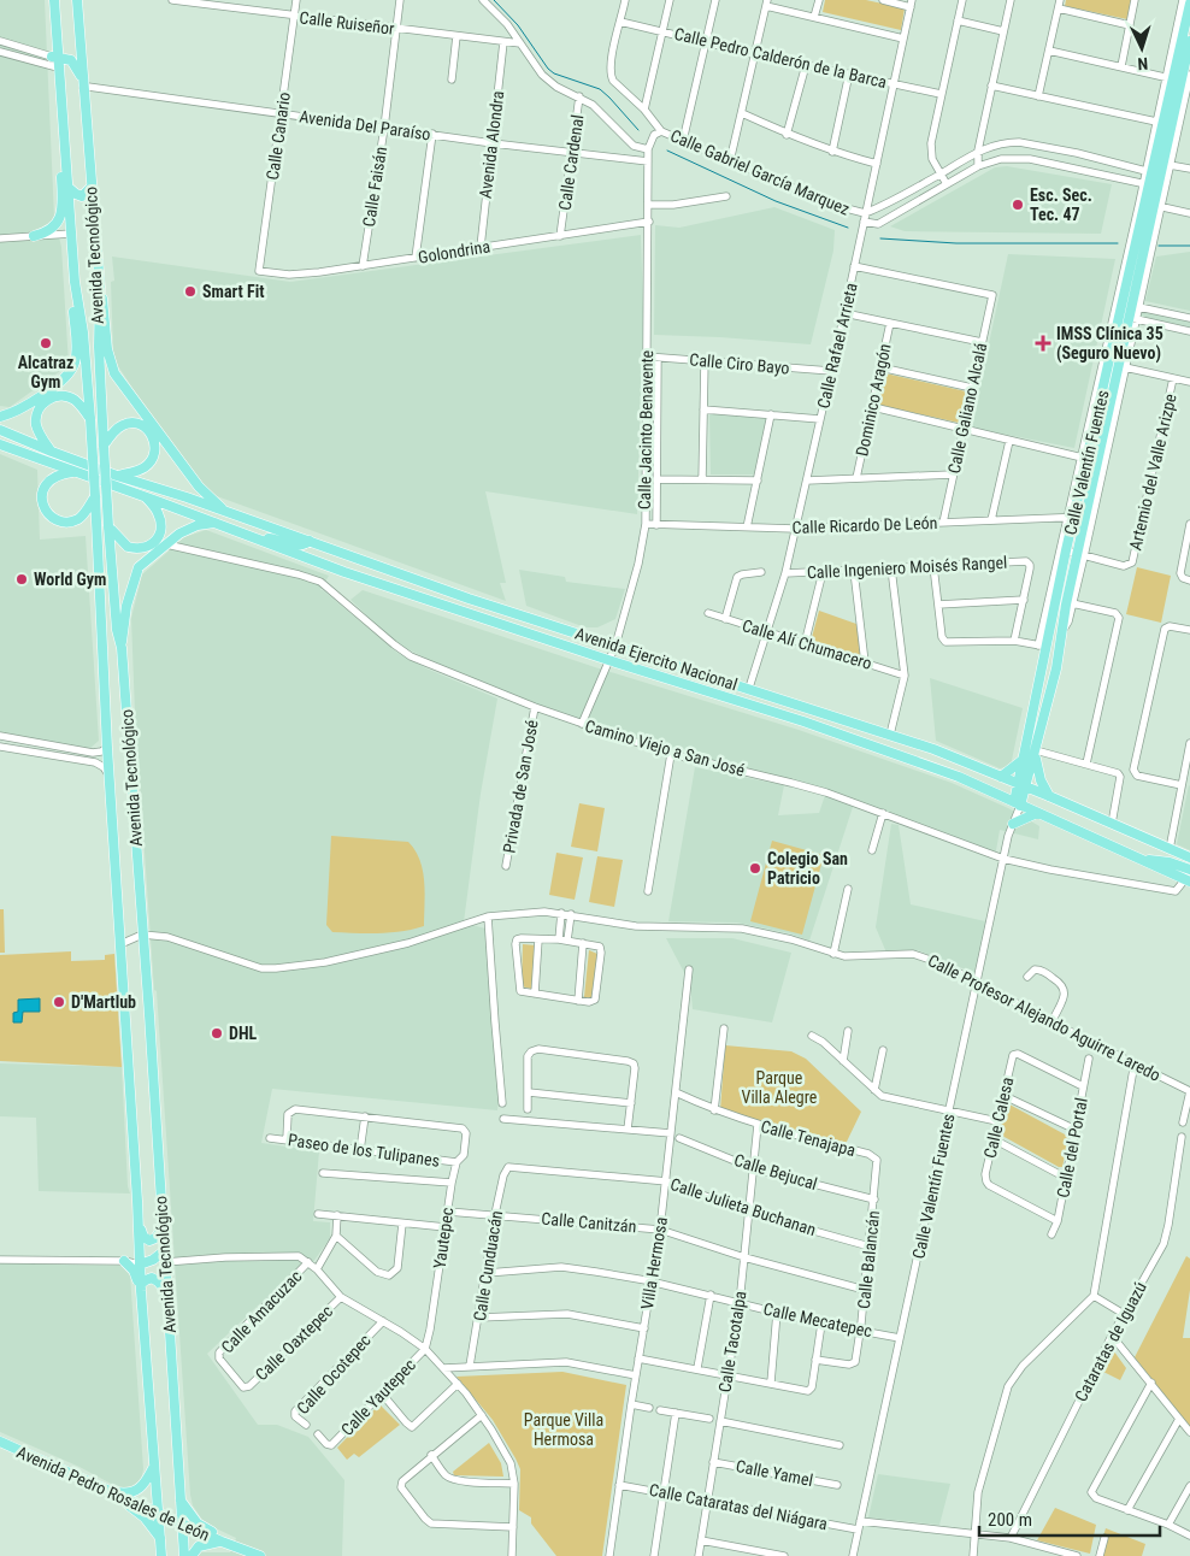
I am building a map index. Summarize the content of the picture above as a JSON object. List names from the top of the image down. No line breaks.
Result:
{"streets":{"main road":["Avenida Tecnológico","Calle Valentín Fuentes","Avenida Ejercito Nacional","Avenida Pedro Rosales de León"],"street":["Calle Ruiseñor","Calle Pedro Calderón de la Barca","Avenida Del Paraíso","Calle Canario","Avenida Alondra","Calle Cardenal","Calle Gabriel García Marquez","Calle Faisán","Golondrina","Calle Rafael Arrieta","Calle Ciro Bayo","Dominico Aragón","Calle Galiano Alcalá","Calle Jacinto Benavente","Artemio del Valle Arizpe","Calle Ricardo De León","Calle Ingeniero Moisés Rangel","Calle Alí Chumacero","Camino Viejo a San José","Privada de San José","Calle Profesor Alejando Aguirre Laredo","Calle Calesa","Calle Tenajapa","Calle del Portal","Paseo de los Tulipanes","Calle Bejucal","Calle Julieta Buchanan","Calle Canitzán","Yautepec","Calle Balancán","Villa Hermosa","Calle Cunduacán","Calle Amacuzac","Calle Mecatepec","Calle Tacotalpa","Cataratas de Iguazú","Calle Oaxtepec","Calle Ocotepec","Calle Yautepec","Calle Yamel","Calle Cataratas del Niágara"]},"crossings":[["Calle Ruiseñor","Calle Canario"],["Calle Ruiseñor","Avenida Alondra"],["Calle Ruiseñor","Calle Cardenal"],["Calle Ruiseñor","Calle Faisán"],["Calle Pedro Calderón de la Barca","Calle Gabriel García Marquez"],["Calle Pedro Calderón de la Barca","Calle Rafael Arrieta"],["Avenida Del Paraíso","Calle Canario"],["Avenida Del Paraíso","Avenida Alondra"],["Avenida Del Paraíso","Calle Cardenal"],["Avenida Del Paraíso","Calle Faisán"],["Avenida Del Paraíso","Avenida Tecnológico"],["Avenida Del Paraíso","Calle Jacinto Benavente"],["Calle Canario","Golondrina"],["Avenida Alondra","Golondrina"],["Calle Cardenal","Golondrina"],["Calle Gabriel García Marquez","Calle Rafael Arrieta"],["Calle Gabriel García Marquez","Calle Valentín Fuentes"],["Calle Faisán","Golondrina"],["Golondrina","Calle Jacinto Benavente"],["Avenida Tecnológico","Calle Profesor Alejando Aguirre Laredo"],["Avenida Tecnológico","Avenida Pedro Rosales de León"],["Calle Rafael Arrieta","Calle Ciro Bayo"],["Calle Rafael Arrieta","Calle Galiano Alcalá"],["Calle Rafael Arrieta","Calle Ricardo De León"],["Calle Rafael Arrieta","Calle Ingeniero Moisés Rangel"],["Calle Rafael Arrieta","Calle Alí Chumacero"],["Calle Rafael Arrieta","Avenida Ejercito Nacional"],["Calle Ciro Bayo","Calle Jacinto Benavente"],["Calle Galiano Alcalá","Calle Ricardo De León"],["Calle Jacinto Benavente","Calle Ricardo De León"],["Calle Jacinto Benavente","Avenida Ejercito Nacional"],["Calle Jacinto Benavente","Camino Viejo a San José"],["Calle Valentín Fuentes","Artemio del Valle Arizpe"],["Calle Valentín Fuentes","Calle Ricardo De León"],["Calle Valentín Fuentes","Avenida Ejercito Nacional"],["Calle Valentín Fuentes","Camino Viejo a San José"],["Calle Valentín Fuentes","Calle Profesor Alejando Aguirre Laredo"],["Calle Valentín Fuentes","Calle Mecatepec"],["Calle Valentín Fuentes","Calle Cataratas del Niágara"],["Avenida Ejercito Nacional","Camino Viejo a San José"],["Camino Viejo a San José","Privada de San José"],["Calle Calesa","Calle del Portal"],["Calle Tenajapa","Calle Balancán"],["Calle Tenajapa","Villa Hermosa"],["Calle Tenajapa","Calle Tacotalpa"],["Paseo de los Tulipanes","Yautepec"],["Calle Bejucal","Calle Balancán"],["Calle Bejucal","Calle Tacotalpa"],["Calle Julieta Buchanan","Calle Balancán"],["Calle Julieta Buchanan","Villa Hermosa"],["Calle Julieta Buchanan","Calle Cunduacán"],["Calle Julieta Buchanan","Calle Tacotalpa"],["Calle Canitzán","Yautepec"],["Calle Canitzán","Calle Balancán"],["Calle Canitzán","Villa Hermosa"],["Calle Canitzán","Calle Cunduacán"],["Calle Canitzán","Calle Tacotalpa"],["Yautepec","Calle Yautepec"],["Calle Balancán","Calle Mecatepec"],["Villa Hermosa","Calle Mecatepec"],["Villa Hermosa","Calle Cataratas del Niágara"],["Calle Cunduacán","Calle Mecatepec"],["Calle Amacuzac","Calle Oaxtepec"],["Calle Mecatepec","Calle Tacotalpa"],["Calle Tacotalpa","Calle Yamel"],["Calle Tacotalpa","Calle Cataratas del Niágara"],["Cataratas de Iguazú","Calle Cataratas del Niágara"],["Calle Ocotepec","Calle Yautepec"]],"parks":["Parque Villa Alegre","Parque Villa Hermosa"],"places":{"other":["Esc. Sec. Tec. 47","Smart Fit","Alcatraz Gym","World Gym","Colegio San Patricio","D'Martlub","DHL"],"health":["IMSS Clínica 35 (Seguro Nuevo)"]},"scale_bar":"200 m","north":"bottom"}
